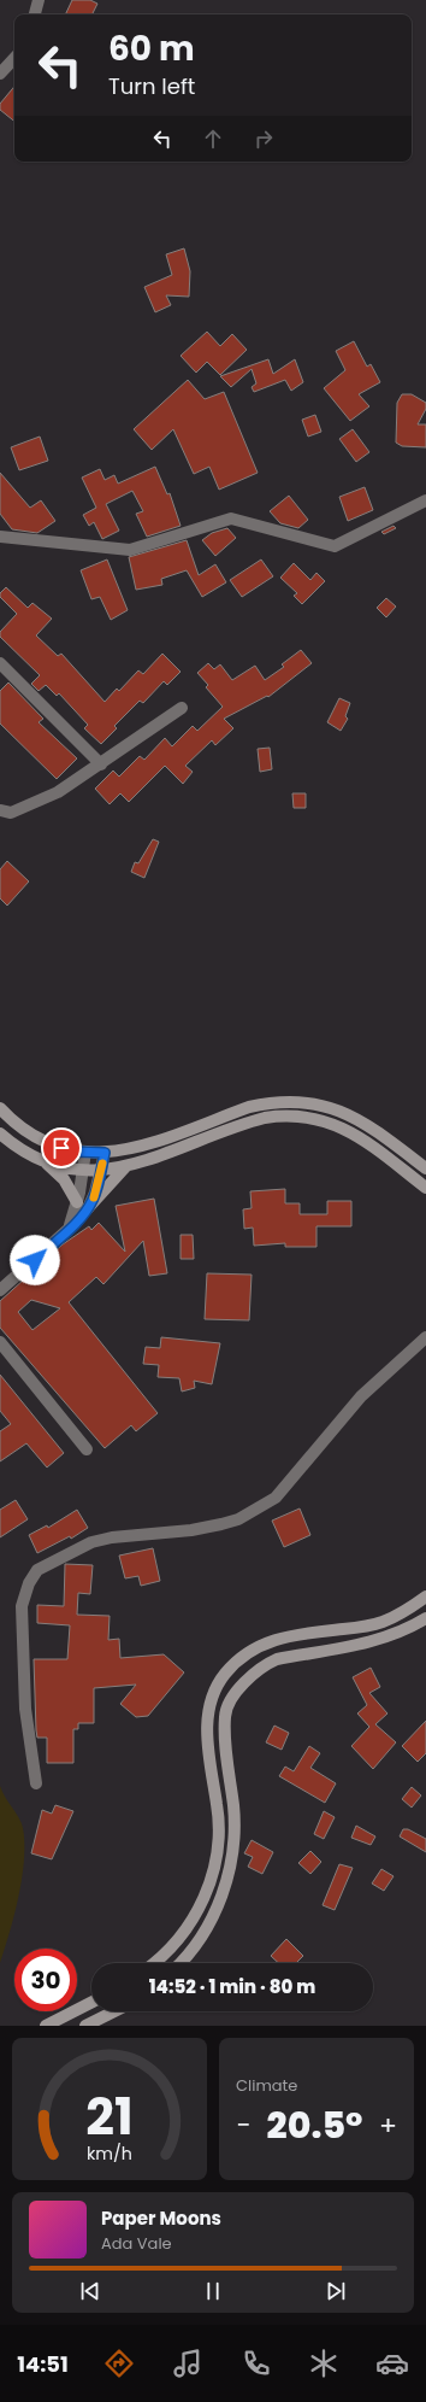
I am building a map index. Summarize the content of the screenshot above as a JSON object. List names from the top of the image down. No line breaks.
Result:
{"page":{"turn":["60 m","Turn left"],"limit":"30","trip":"14:52 · 1 min · 80 m","tile":"Climate","heat":["−","20.5°","+"],"song":["Paper Moons","Ada Vale"],"tabs":"14:51","gauge":["21","km/h"]}}
